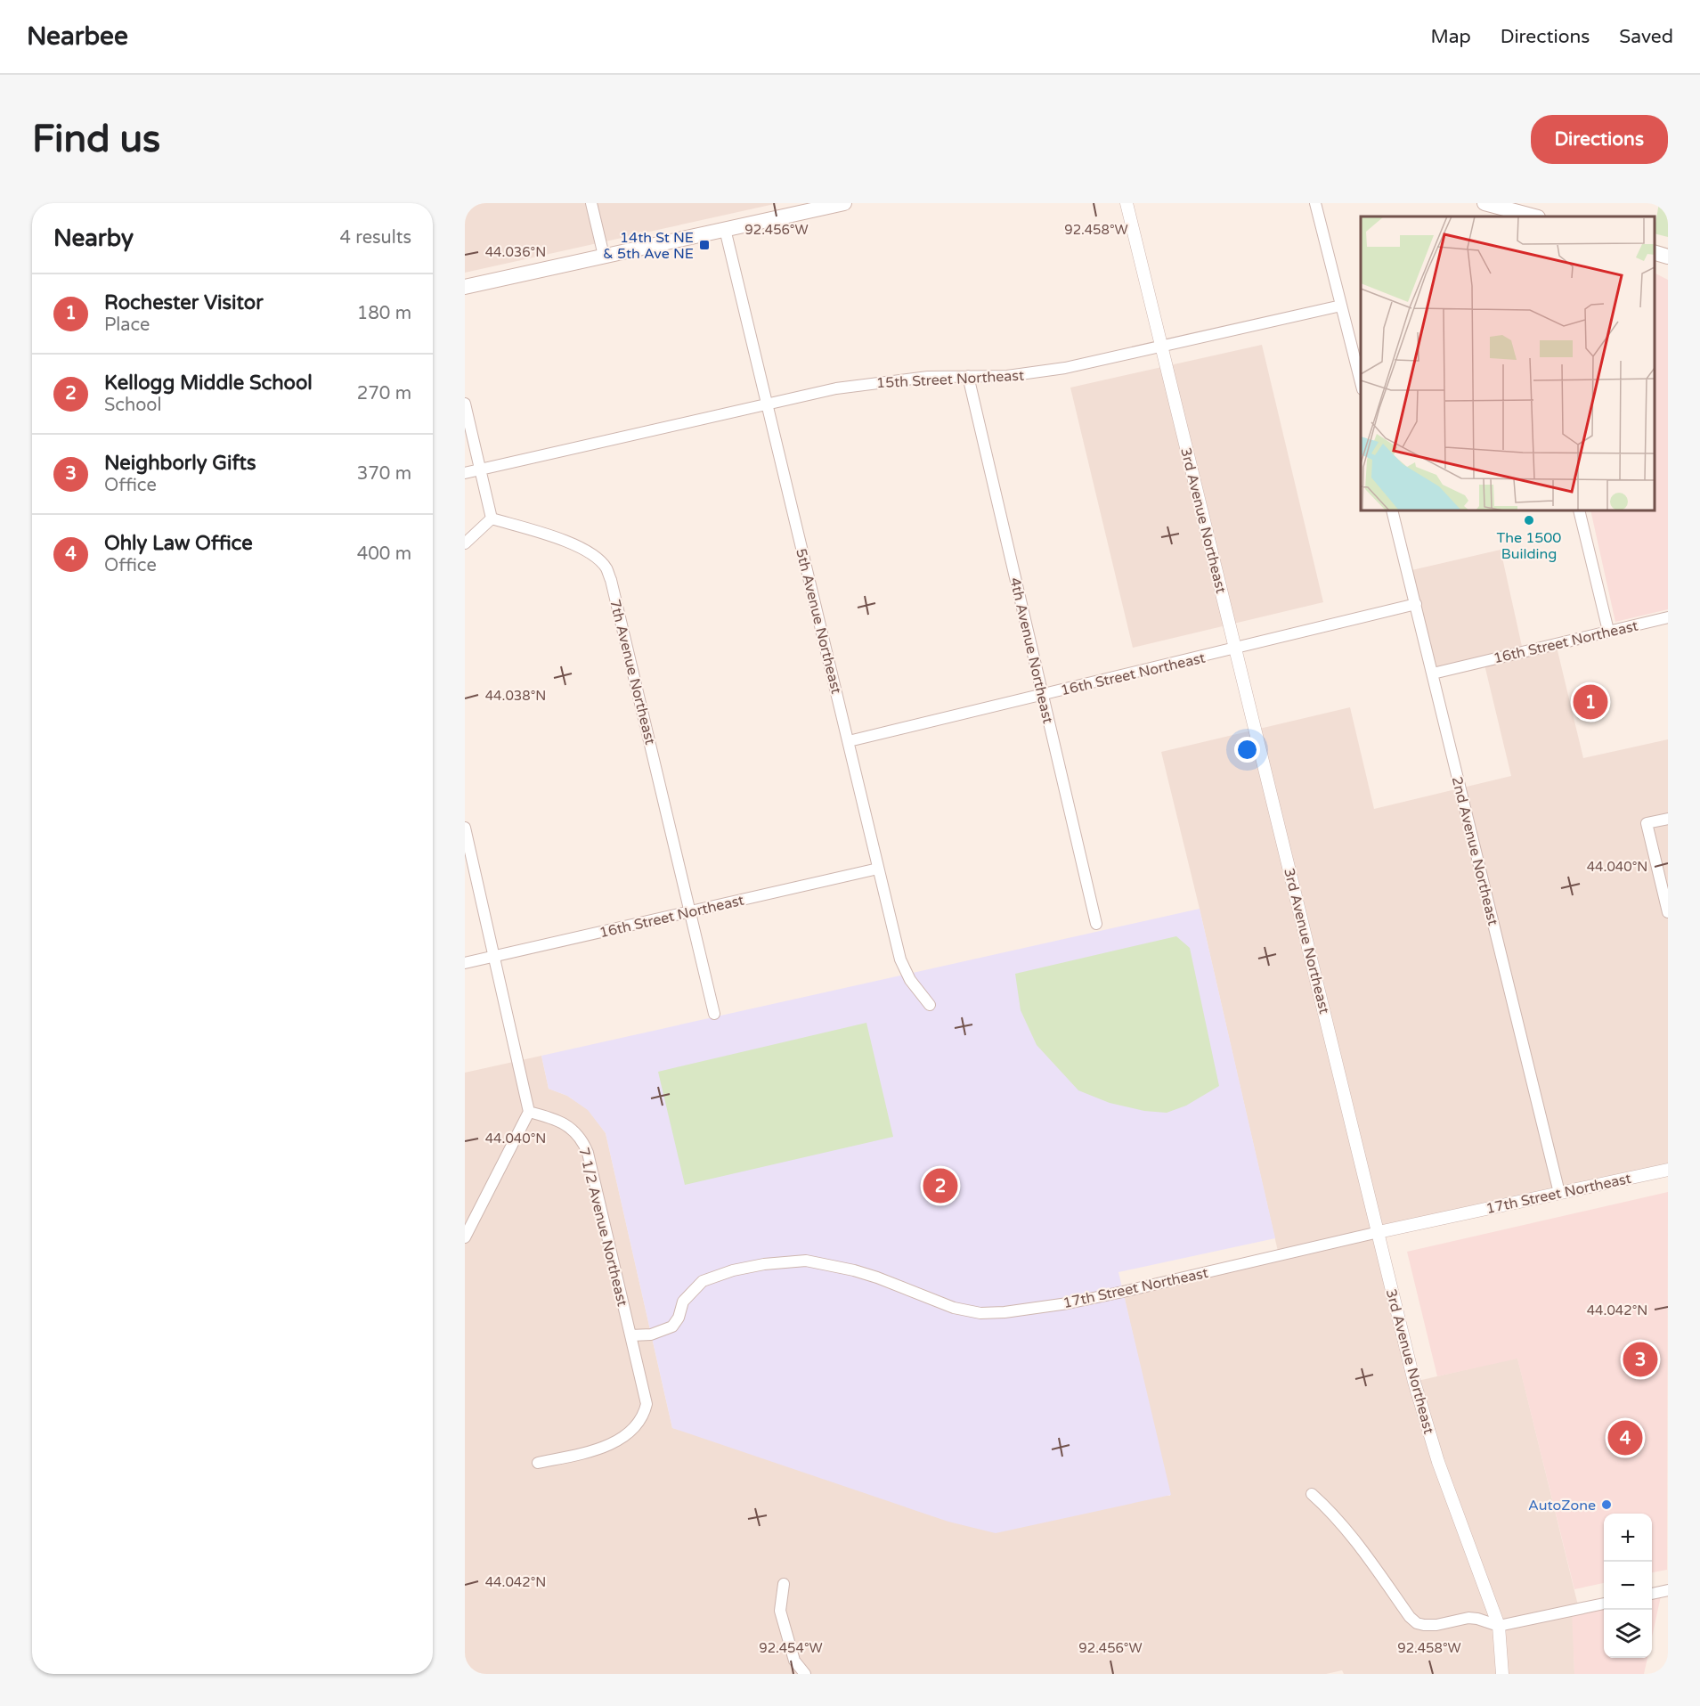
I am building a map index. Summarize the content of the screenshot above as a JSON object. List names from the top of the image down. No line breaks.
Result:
{"streets":{"street":["15th Street Northeast","3rd Avenue Northeast","5th Avenue Northeast","16th Street Northeast","4th Avenue Northeast","7th Avenue Northeast","2nd Avenue Northeast","17th Street Northeast","7 1/2 Avenue Northeast"]},"crossings":[["15th Street Northeast","3rd Avenue Northeast"],["15th Street Northeast","5th Avenue Northeast"],["15th Street Northeast","4th Avenue Northeast"],["3rd Avenue Northeast","16th Street Northeast"],["3rd Avenue Northeast","17th Street Northeast"],["5th Avenue Northeast","16th Street Northeast"],["16th Street Northeast","4th Avenue Northeast"],["16th Street Northeast","7th Avenue Northeast"],["16th Street Northeast","2nd Avenue Northeast"],["2nd Avenue Northeast","17th Street Northeast"],["17th Street Northeast","7 1/2 Avenue Northeast"]],"places":{"transit":["14th St NE & 5th Ave NE"],"other":["The 1500 Building","AutoZone"]},"page":{"header":"Nearbee","nav":["Map","Directions","Saved"],"buttons":"Directions","title":"Find us","heading":["Nearby","4 results"],"list":[{"mark":"1","name":"Rochester Visitor","note":"Place","value":"180 m"},{"mark":"2","name":"Kellogg Middle School","note":"School","value":"270 m"},{"mark":"3","name":"Neighborly Gifts","note":"Office","value":"370 m"},{"mark":"4","name":"Ohly Law Office","note":"Office","value":"400 m"}],"pins":["1","2","3","4"],"map_buttons":["+","−"]},"coordinates":["92.456°W","92.458°W","44.036°N","44.038°N","44.040°N","44.042°N","92.454°W"]}
